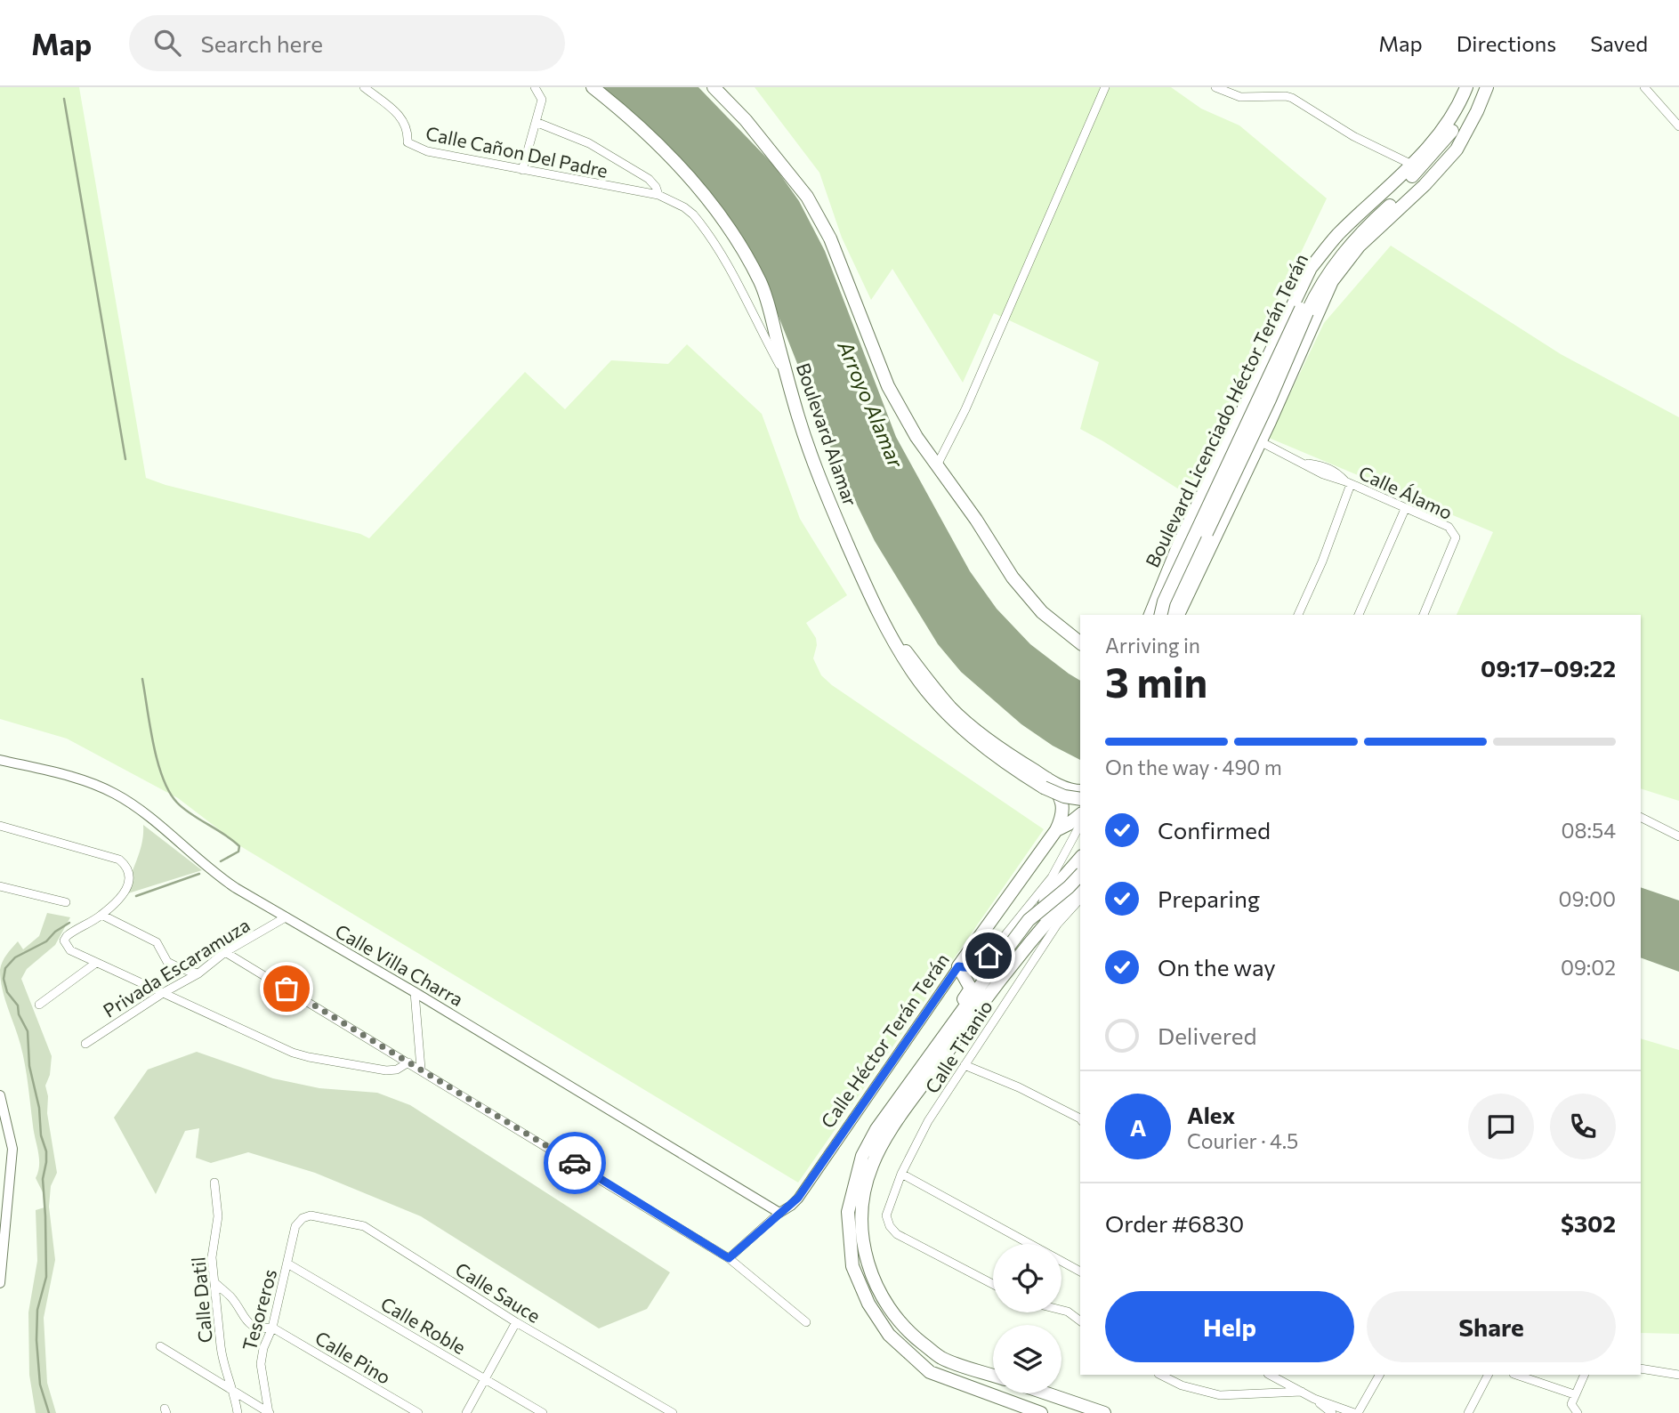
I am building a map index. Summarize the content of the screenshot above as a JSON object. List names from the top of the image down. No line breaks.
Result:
{"streets":{"main road":["Boulevard Licenciado Héctor Terán Terán","Boulevard Alamar","Calle Héctor Terán Terán"],"street":["Calle Cañon Del Padre","Calle Álamo","Calle Villa Charra","Privada Escaramuza","Calle Titanio","Calle Sauce","Calle Datil","Tesoreros","Calle Roble","Calle Pino"]},"crossings":[["Calle Cañon Del Padre","Boulevard Alamar"],["Boulevard Licenciado Héctor Terán Terán","Calle Álamo"],["Boulevard Alamar","Calle Héctor Terán Terán"],["Calle Villa Charra","Privada Escaramuza"],["Calle Villa Charra","Calle Héctor Terán Terán"],["Calle Sauce","Tesoreros"],["Calle Datil","Calle Pino"],["Tesoreros","Calle Roble"],["Tesoreros","Calle Pino"]],"water":["Arroyo Alamar"],"page":{"header":"Map","search":"Search here","nav":["Map","Directions","Saved"],"heading":["3 min","Arriving in","09:17–09:22"],"panel":["Alex","Courier · 4.5","Order #6830","$302"],"bar":"On the way · 490 m","list":[["Confirmed","08:54"],["Preparing","09:00"],["On the way","09:02"],"Delivered"],"round":"A","buttons":["Help","Share"]}}
